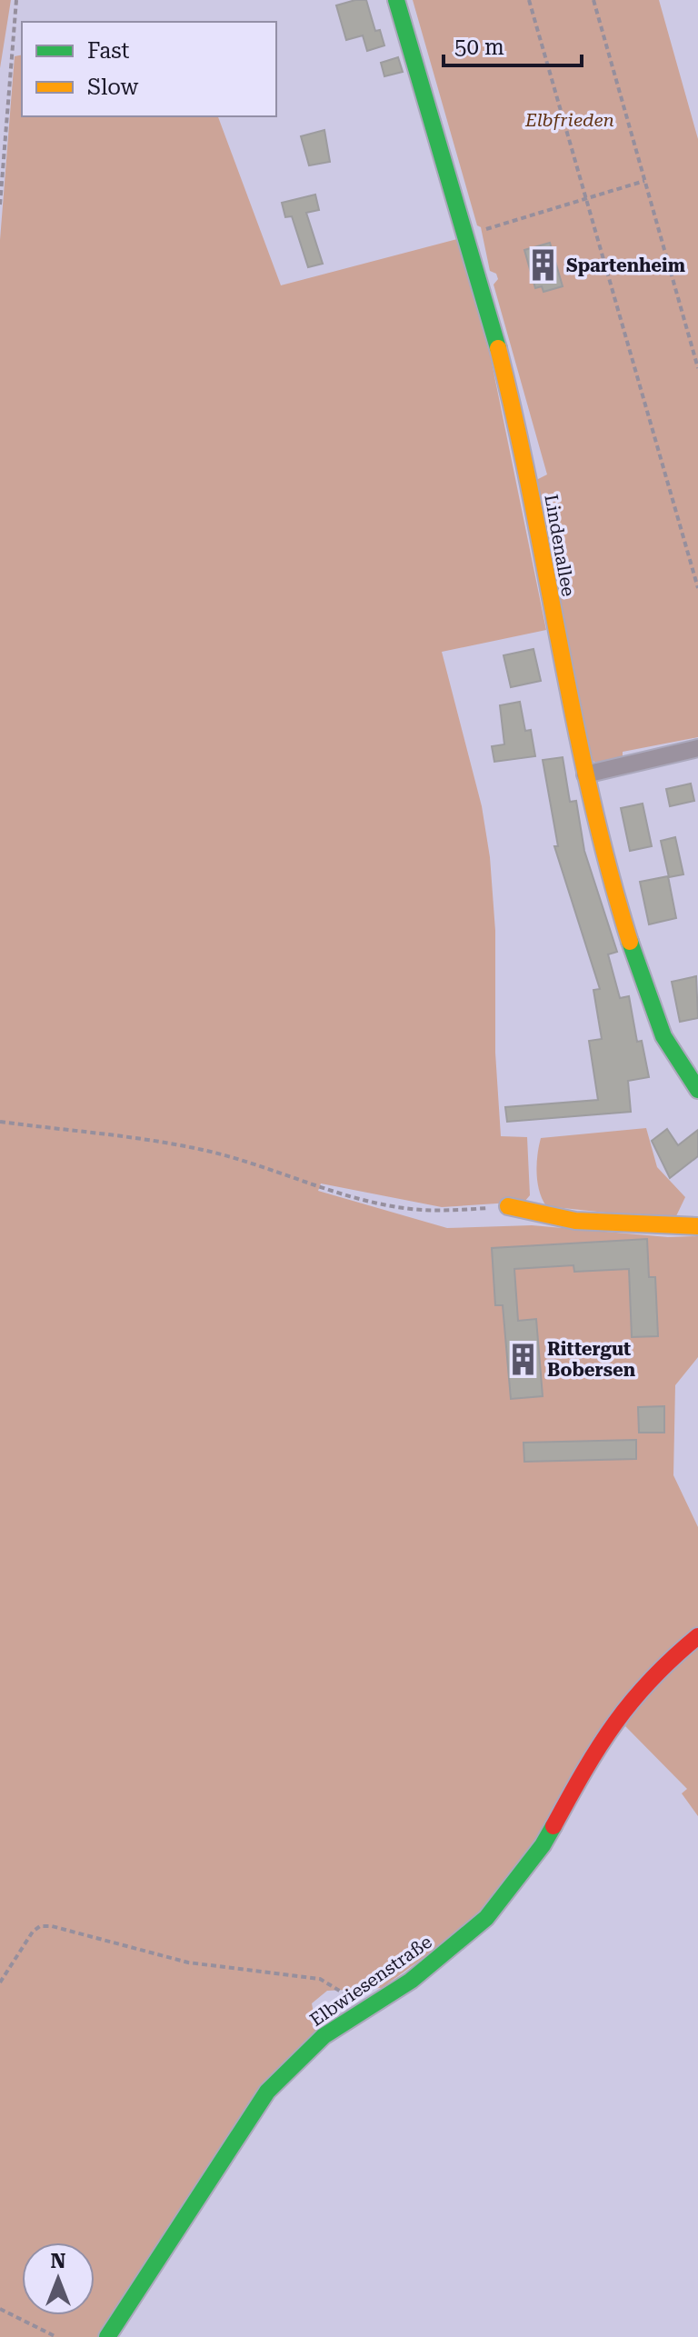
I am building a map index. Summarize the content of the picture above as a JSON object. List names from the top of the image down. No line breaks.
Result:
{"streets":{"street":["Lindenallee","Elbwiesenstraße"]},"parks":["Elbfrieden"],"places":{"building":["Spartenheim","Rittergut Bobersen"]},"legend":["Fast","Slow"],"scale_bar":"50 m","north":"top"}
